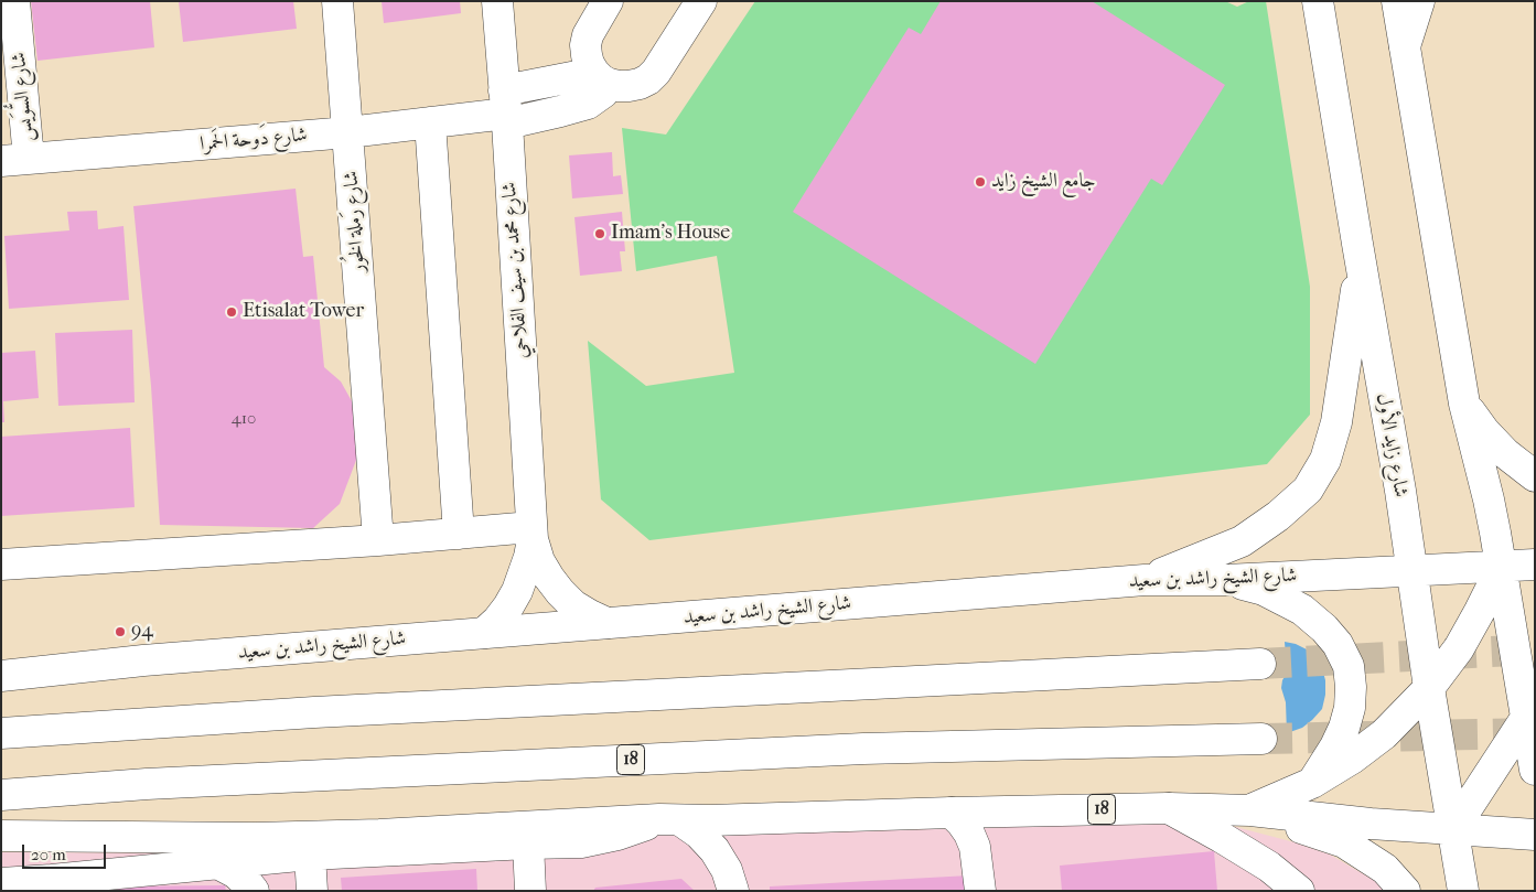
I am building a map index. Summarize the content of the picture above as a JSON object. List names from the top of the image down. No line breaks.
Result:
{"streets":{"main road":["شارع السُّوَيس","شارع دَوحة الحَمرا","شارع رَملة الخُور","شارع محمد بن سيف الفلاحي","شارع زايد الأول","شارع الشيخ راشد بن سعيد","18"]},"crossings":[["شارع السُّوَيس","شارع دَوحة الحَمرا"],["شارع دَوحة الحَمرا","شارع رَملة الخُور"],["شارع دَوحة الحَمرا","شارع محمد بن سيف الفلاحي"],["شارع محمد بن سيف الفلاحي","شارع الشيخ راشد بن سعيد"],["شارع زايد الأول","شارع الشيخ راشد بن سعيد"],["شارع زايد الأول","18"]],"places":["جامع الشيخ زايد","Imam's House","Etisalat Tower","94"],"house_numbers":["410"],"scale_bar":"20 m"}
